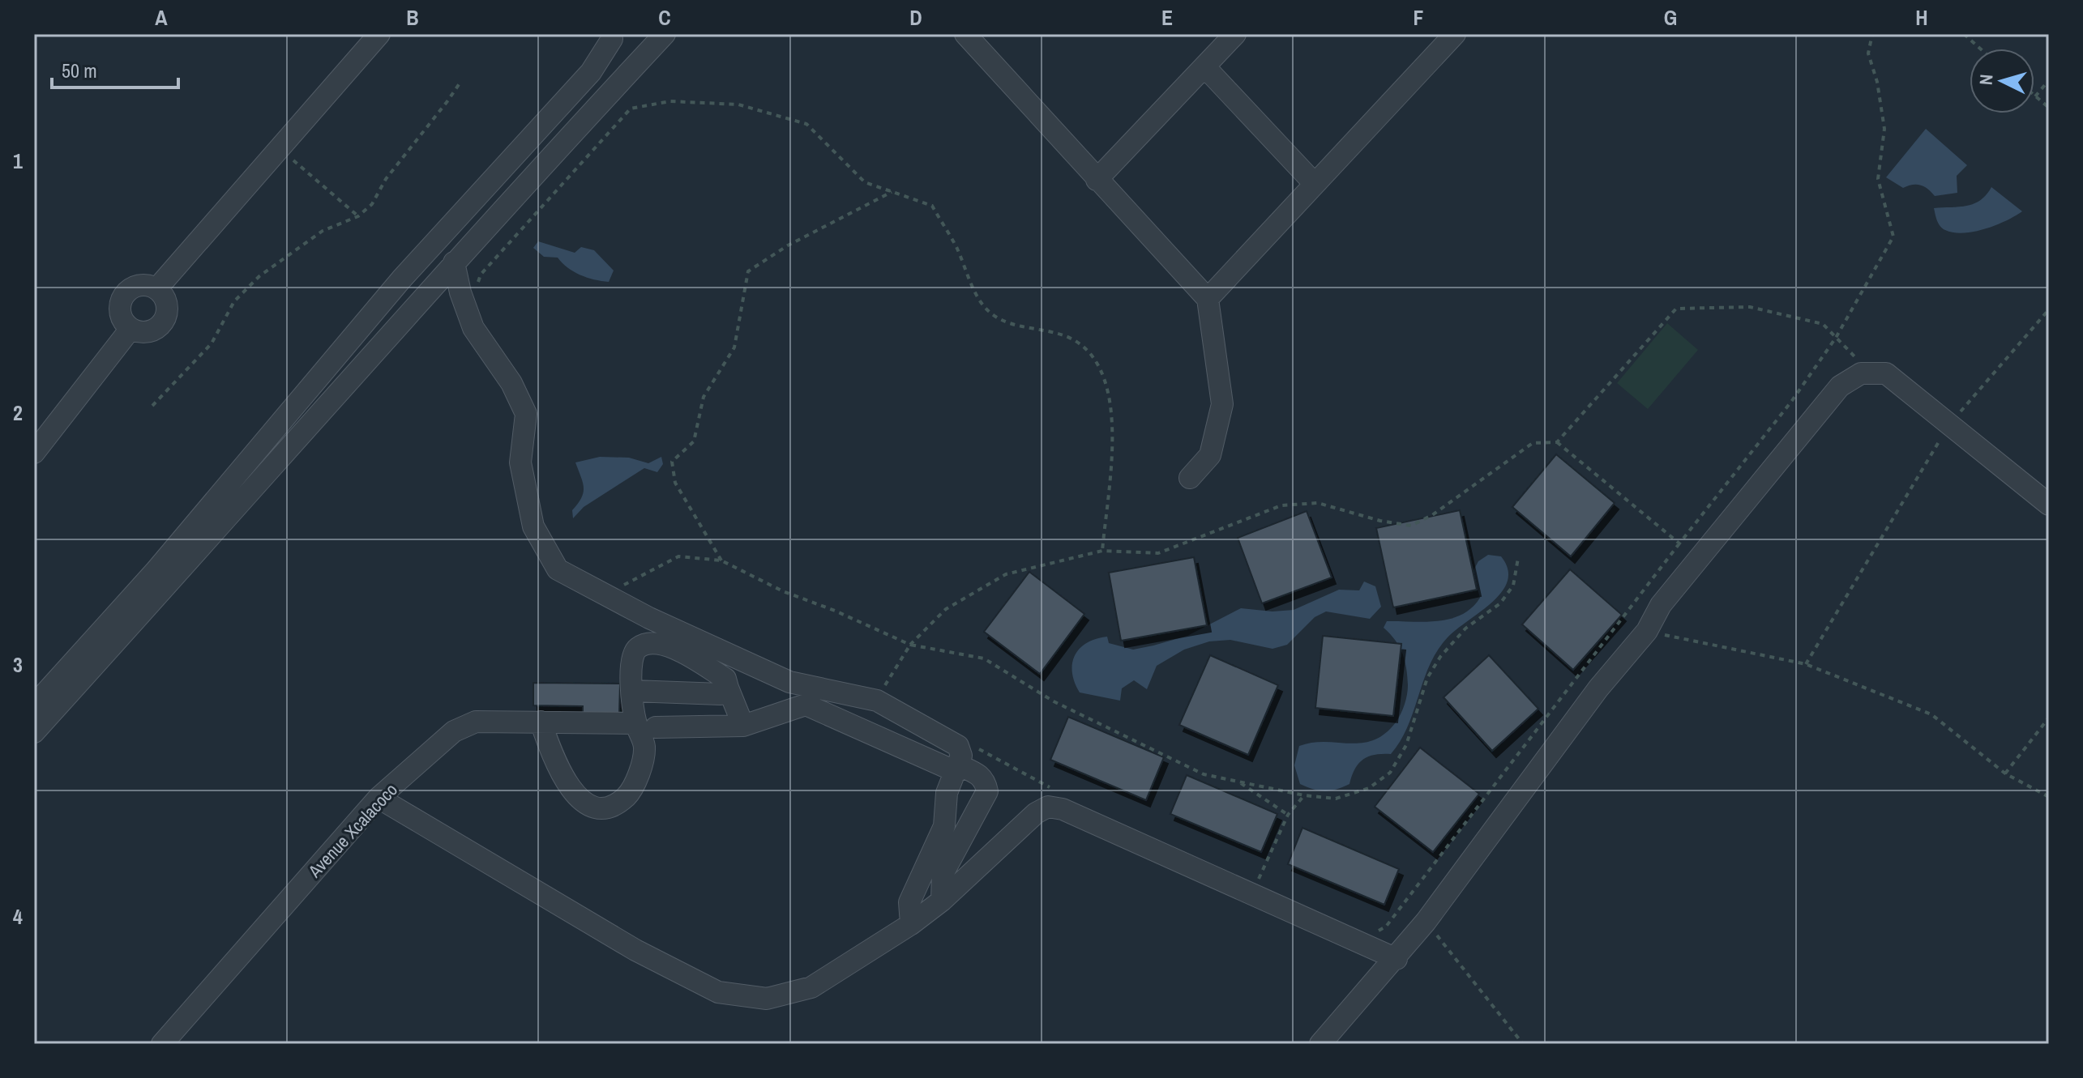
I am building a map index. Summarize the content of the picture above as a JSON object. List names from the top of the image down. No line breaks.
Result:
{"streets":{"street":["Avenue Xcalacoco"]},"scale_bar":"50 m","north":"left","grid":{"columns":["A","B","C","D","E","F","G","H"],"rows":["1","2","3","4"]}}
